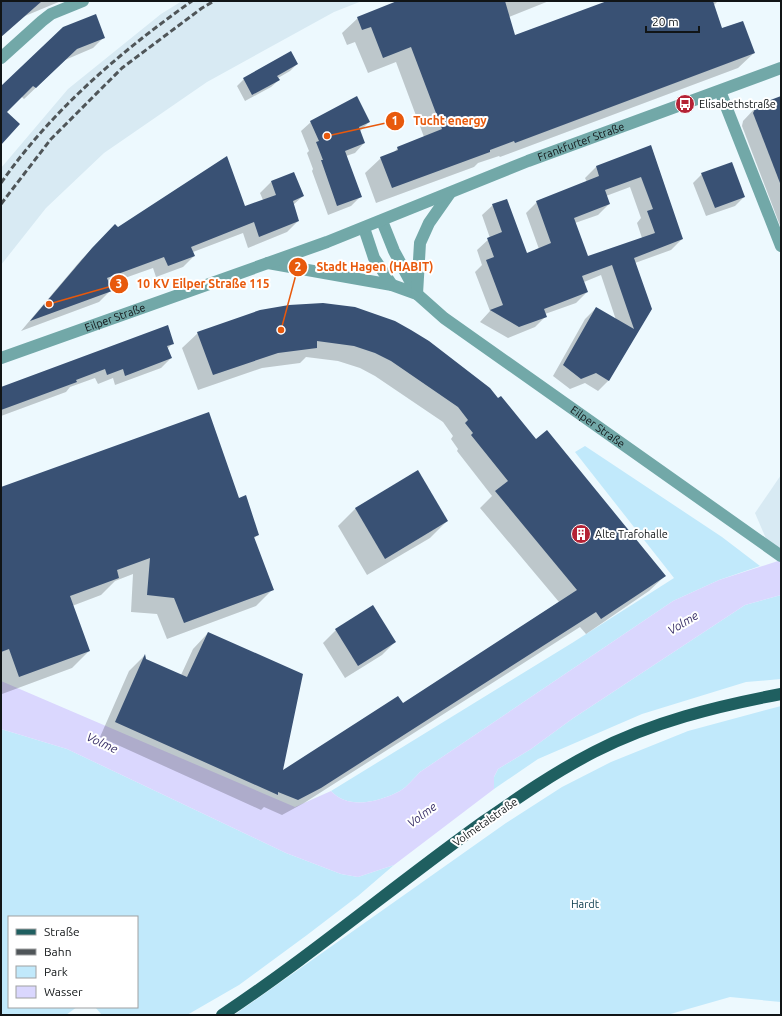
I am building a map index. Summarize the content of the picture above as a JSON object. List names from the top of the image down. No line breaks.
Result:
{"streets":{"main road":["Volmetalstraße"],"street":["Frankfurter Straße","Eilper Straße"]},"crossings":[["Frankfurter Straße","Eilper Straße"]],"water":["Volme"],"parks":["Hardt"],"places":{"bus stop":["Elisabethstraße"],"other":["Tucht energy","10 KV Eilper Straße 115","Stadt Hagen (HABIT)"],"building":["Alte Trafohalle"]},"legend":["Straße","Bahn","Park","Wasser"],"scale_bar":"20 m"}
